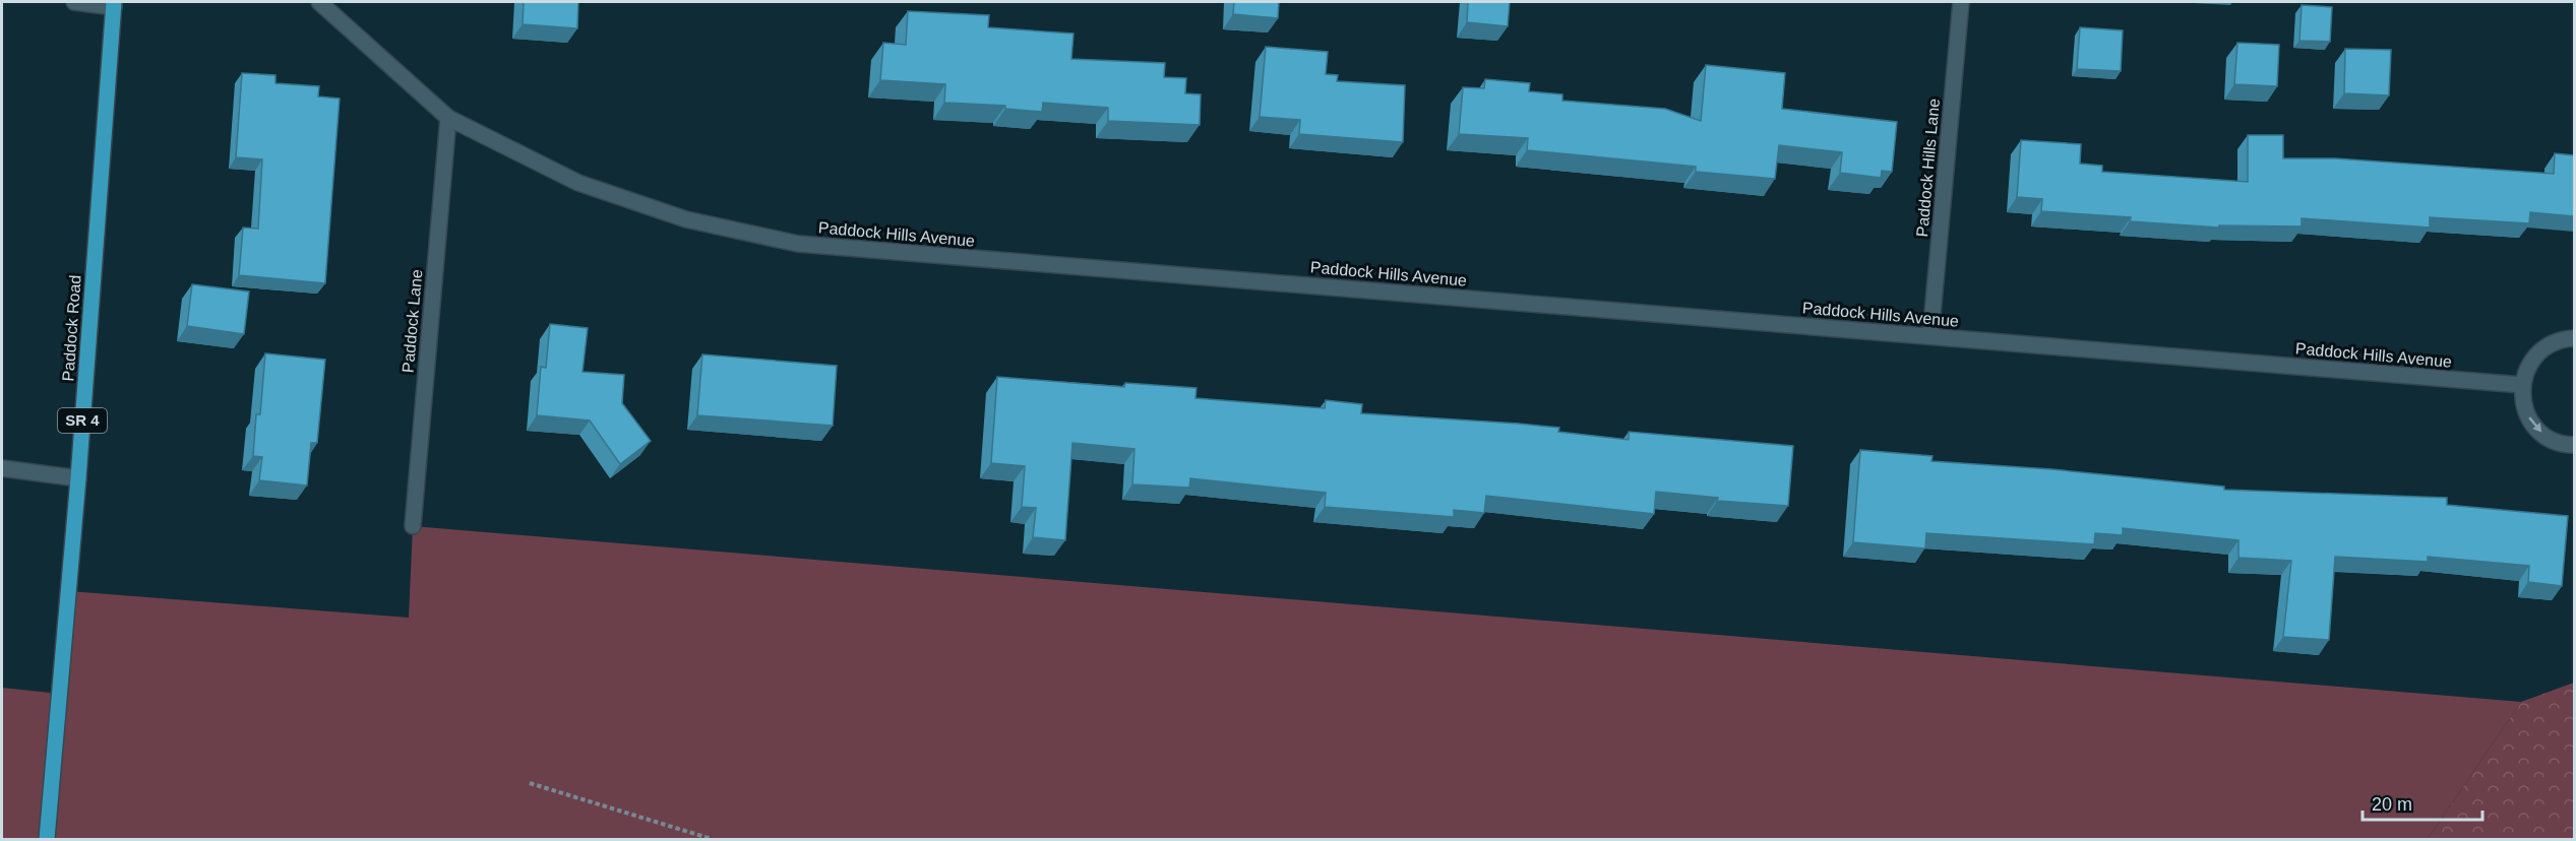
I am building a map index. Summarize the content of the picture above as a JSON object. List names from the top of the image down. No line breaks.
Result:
{"streets":{"main road":["Paddock Road","SR 4"],"street":["Paddock Hills Lane","Paddock Hills Avenue","Paddock Lane"]},"crossings":[["Paddock Hills Lane","Paddock Hills Avenue"],["Paddock Hills Avenue","Paddock Lane"]],"scale_bar":"20 m"}
